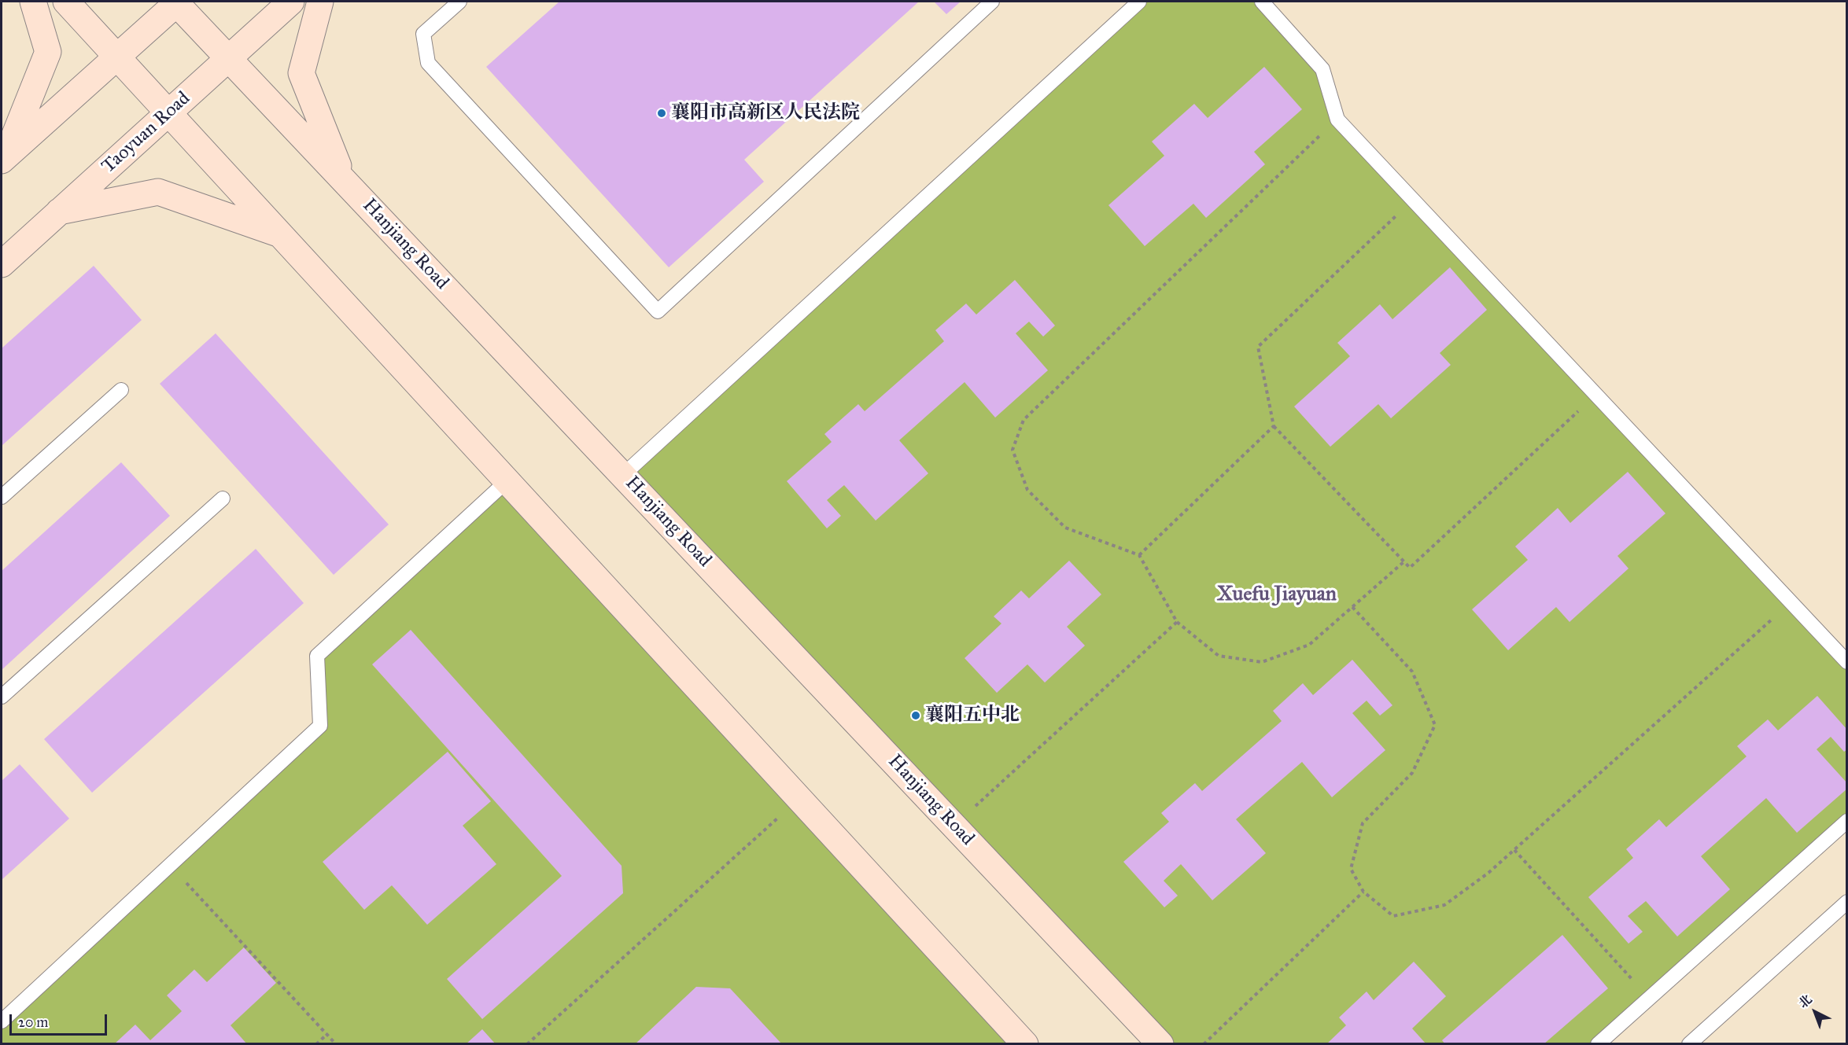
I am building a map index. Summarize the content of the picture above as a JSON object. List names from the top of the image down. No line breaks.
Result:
{"streets":{"main road":["Taoyuan Road","Hanjiang Road"]},"crossings":[["Taoyuan Road","Hanjiang Road"]],"districts":["Xuefu Jiayuan"],"places":["襄阳市高新区人民法院","襄阳五中北"],"scale_bar":"20 m","north":"top left"}
